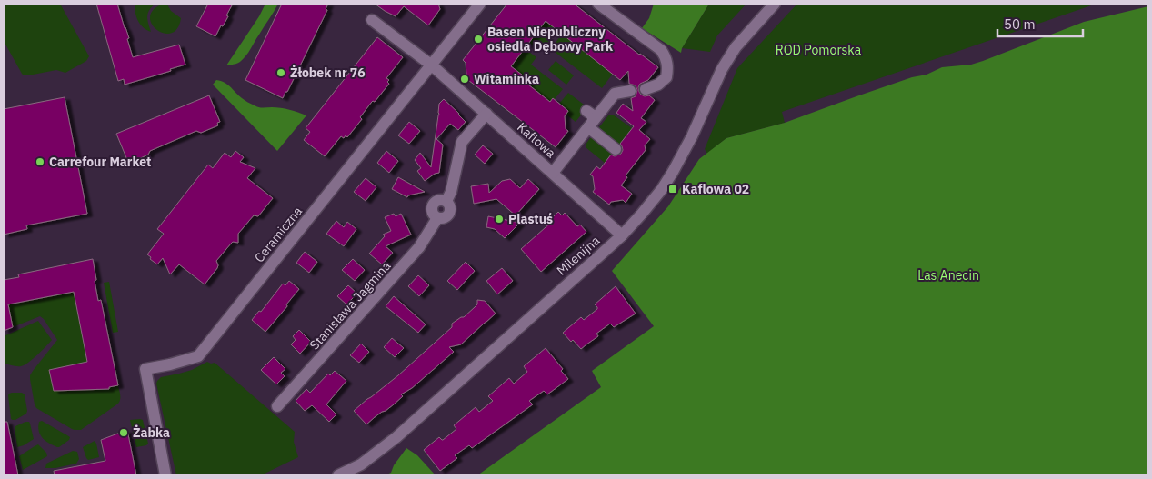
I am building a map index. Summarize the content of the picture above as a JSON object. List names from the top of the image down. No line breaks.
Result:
{"streets":{"street":["Kaflowa","Ceramiczna","Milenijna","Stanisława Jagmina"]},"crossings":[["Kaflowa","Ceramiczna"],["Kaflowa","Milenijna"],["Kaflowa","Stanisława Jagmina"]],"parks":["ROD Pomorska","Las Anecin"],"places":{"other":["Basen Niepubliczny osiedla Dębowy Park","Żłobek nr 76","Witaminka","Carrefour Market","Plastuś","Żabka"],"transit":["Kaflowa 02"]},"scale_bar":"50 m"}
